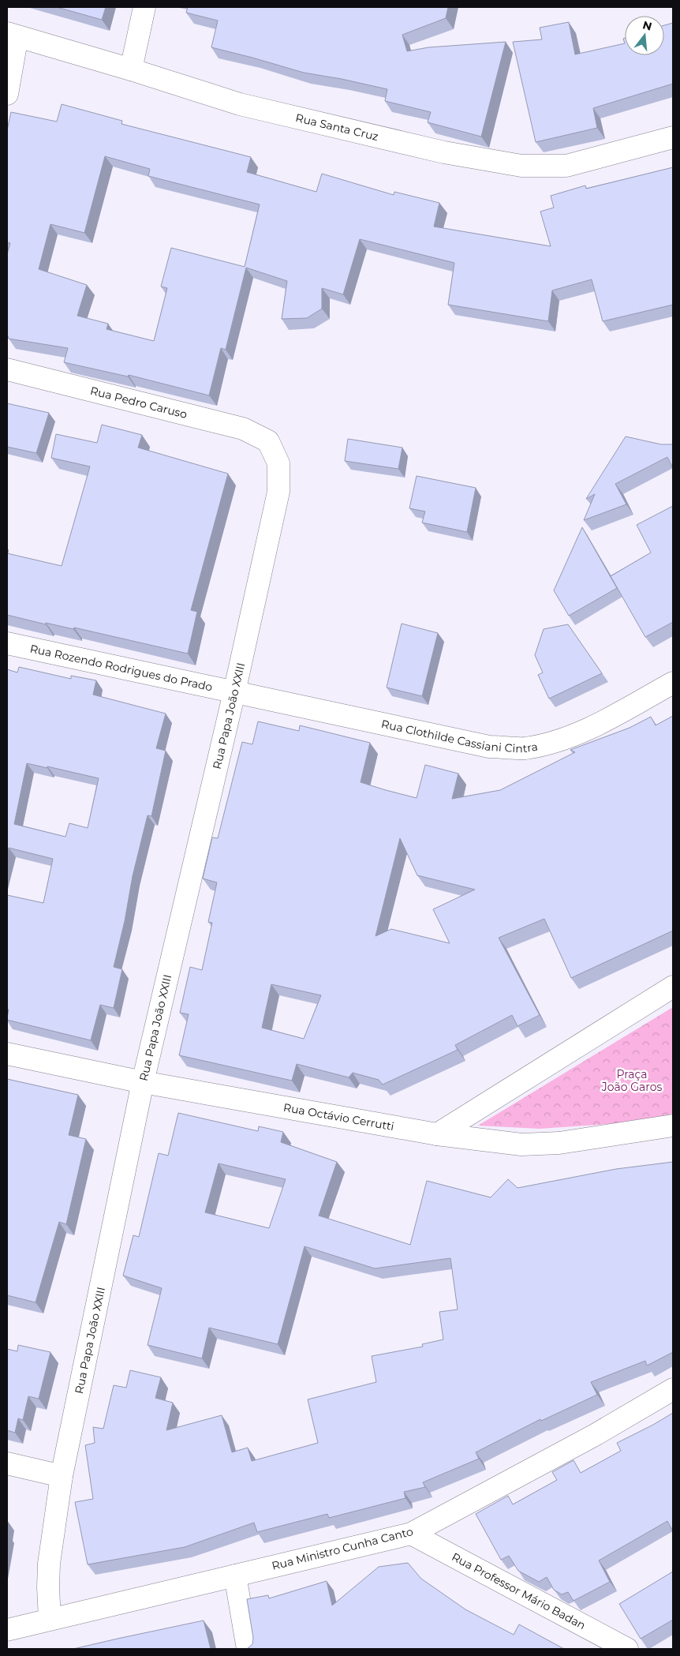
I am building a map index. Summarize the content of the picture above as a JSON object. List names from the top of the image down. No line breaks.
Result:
{"streets":{"street":["Rua Santa Cruz","Rua Pedro Caruso","Rua Rozendo Rodrigues do Prado","Rua Papa João XXIII","Rua Clothilde Cassiani Cintra","Rua Octávio Cerrutti","Rua Ministro Cunha Canto","Rua Professor Mário Badan"]},"crossings":[["Rua Pedro Caruso","Rua Papa João XXIII"],["Rua Rozendo Rodrigues do Prado","Rua Papa João XXIII"],["Rua Rozendo Rodrigues do Prado","Rua Clothilde Cassiani Cintra"],["Rua Papa João XXIII","Rua Clothilde Cassiani Cintra"],["Rua Papa João XXIII","Rua Octávio Cerrutti"],["Rua Papa João XXIII","Rua Ministro Cunha Canto"],["Rua Ministro Cunha Canto","Rua Professor Mário Badan"]],"parks":["Praça João Garos"],"north":"top"}
